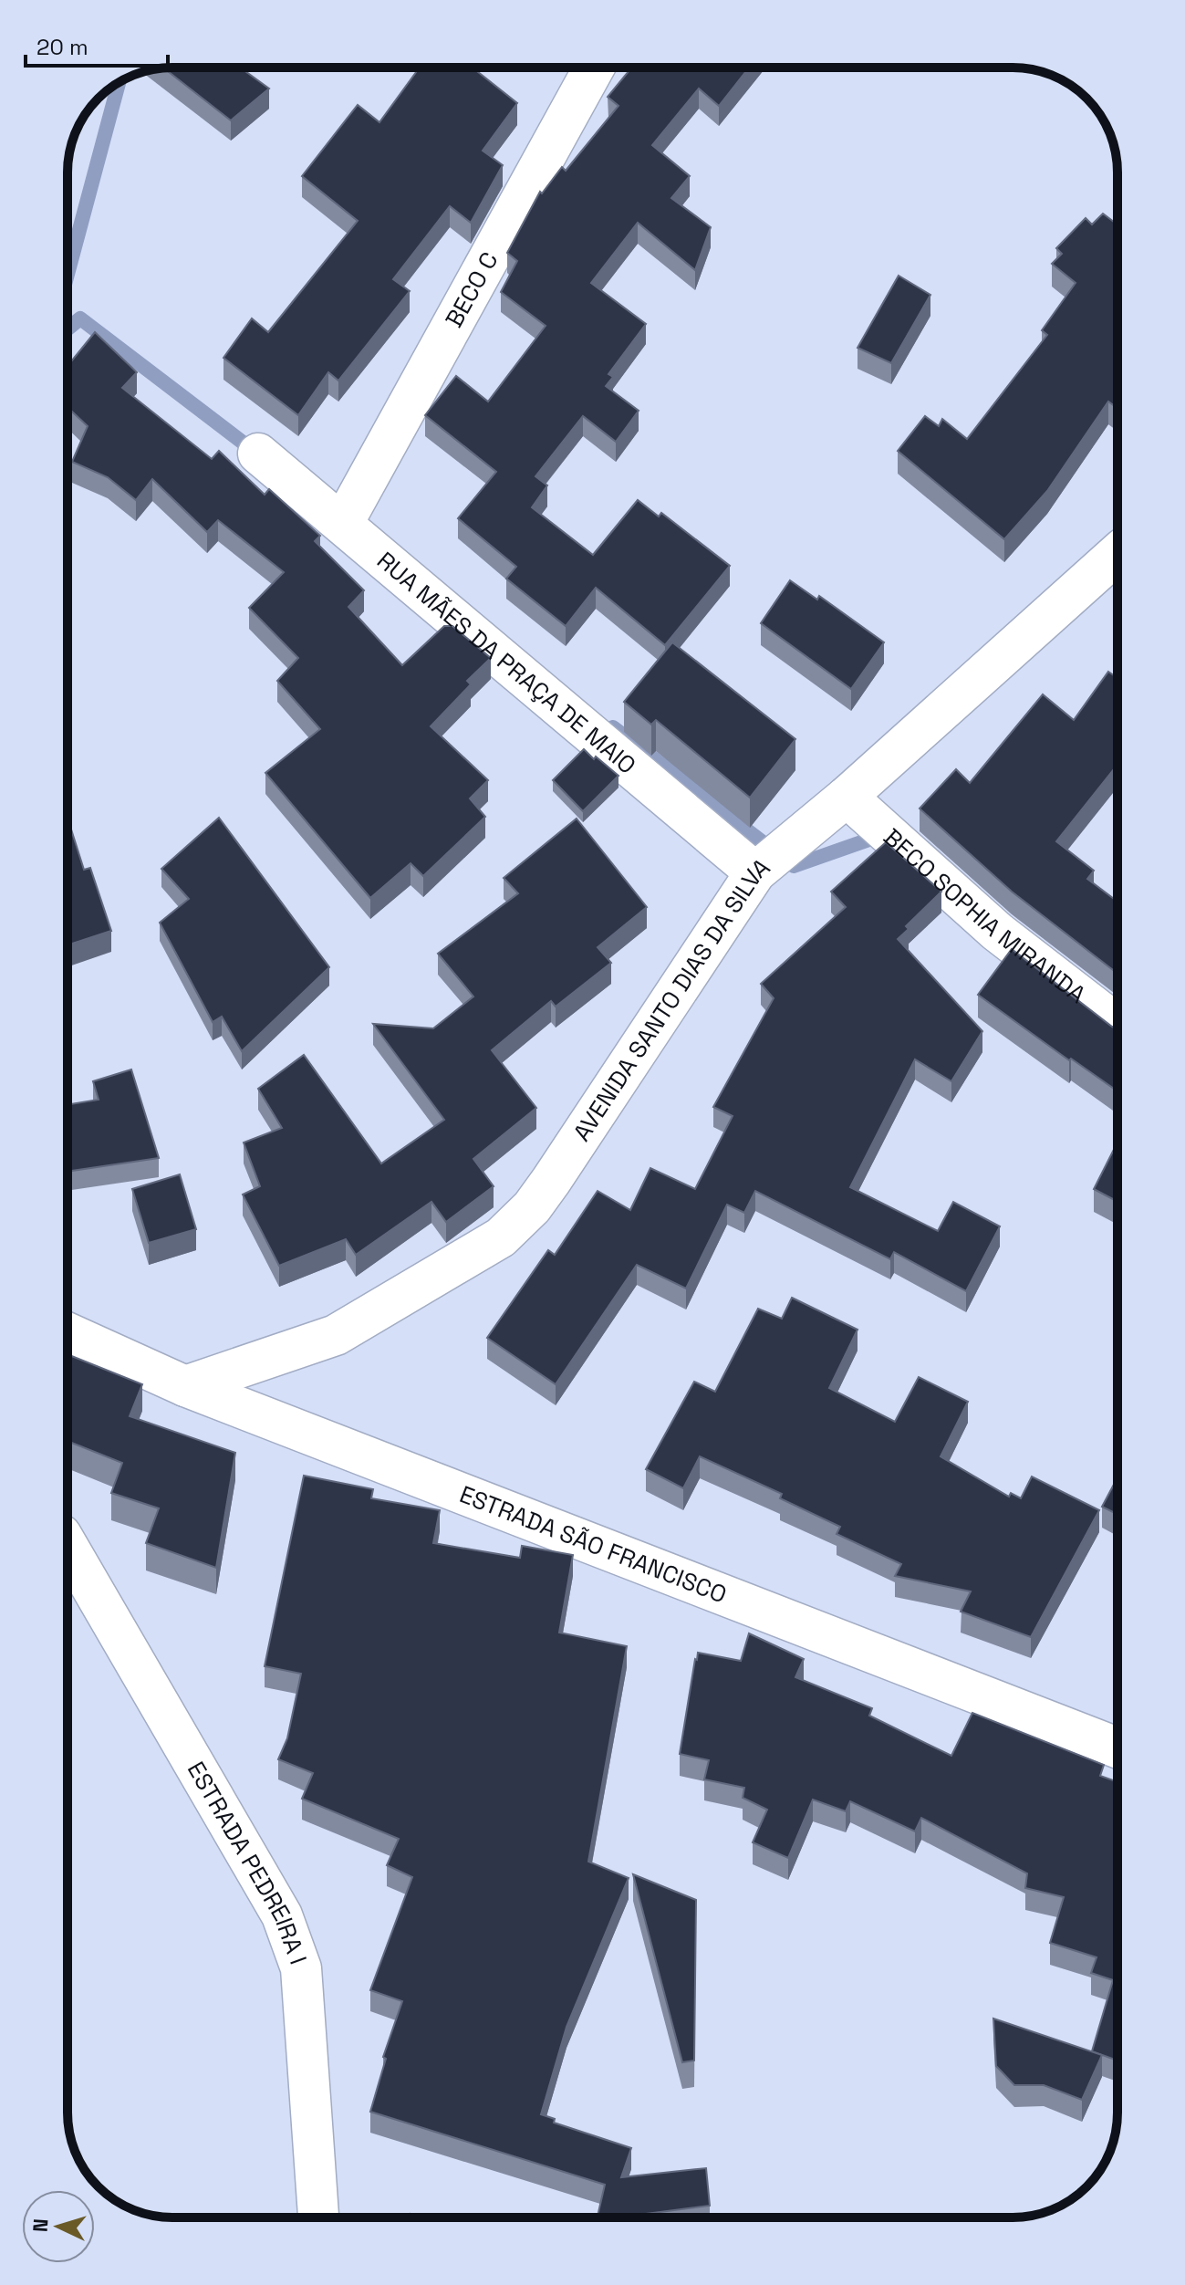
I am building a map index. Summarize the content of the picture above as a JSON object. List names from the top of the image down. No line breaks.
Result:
{"streets":{"street":["BECO C","RUA MÃES DA PRAÇA DE MAIO","BECO SOPHIA MIRANDA","AVENIDA SANTO DIAS DA SILVA","ESTRADA SÃO FRANCISCO","ESTRADA PEDREIRA I"]},"crossings":[["BECO C","RUA MÃES DA PRAÇA DE MAIO"],["RUA MÃES DA PRAÇA DE MAIO","AVENIDA SANTO DIAS DA SILVA"],["BECO SOPHIA MIRANDA","AVENIDA SANTO DIAS DA SILVA"],["AVENIDA SANTO DIAS DA SILVA","ESTRADA SÃO FRANCISCO"]],"scale_bar":"20 m","north":"left"}
